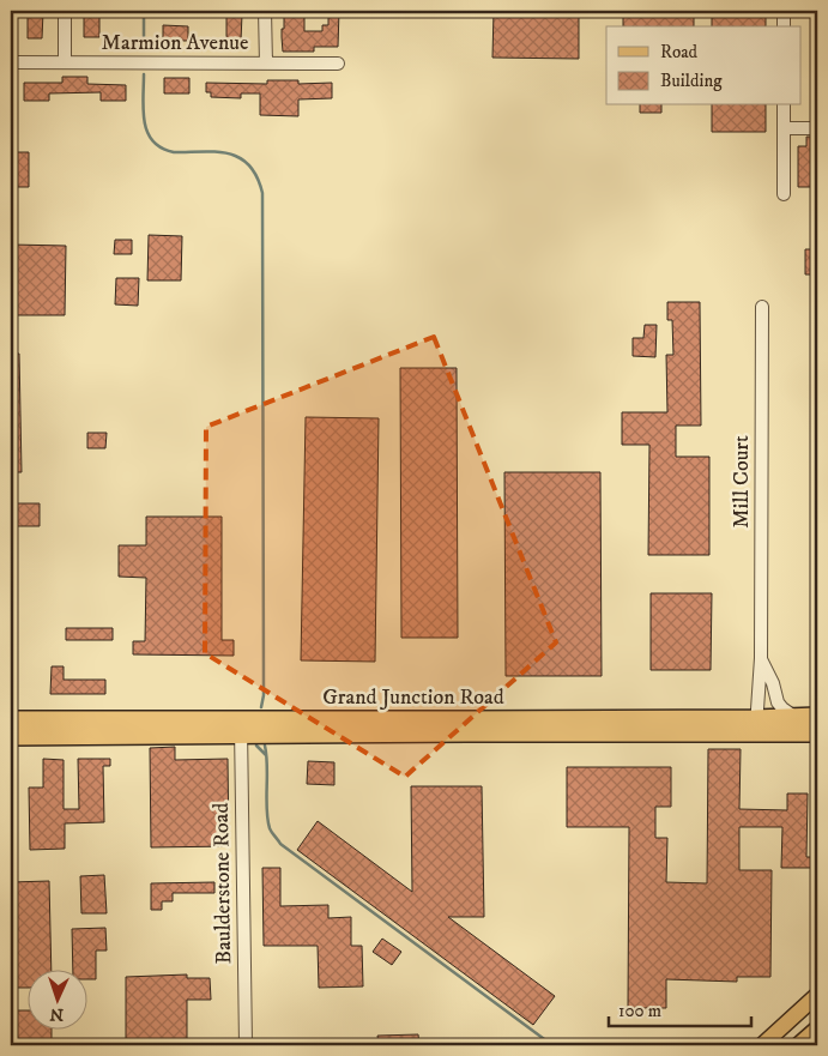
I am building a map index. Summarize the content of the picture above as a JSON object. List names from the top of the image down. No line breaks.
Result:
{"streets":{"highway":["Grand Junction Road"],"street":["Marmion Avenue","Mill Court","Baulderstone Road"]},"crossings":[["Mill Court","Grand Junction Road"],["Grand Junction Road","Baulderstone Road"]],"legend":["Road","Building"],"scale_bar":"100 m","north":"bottom"}
